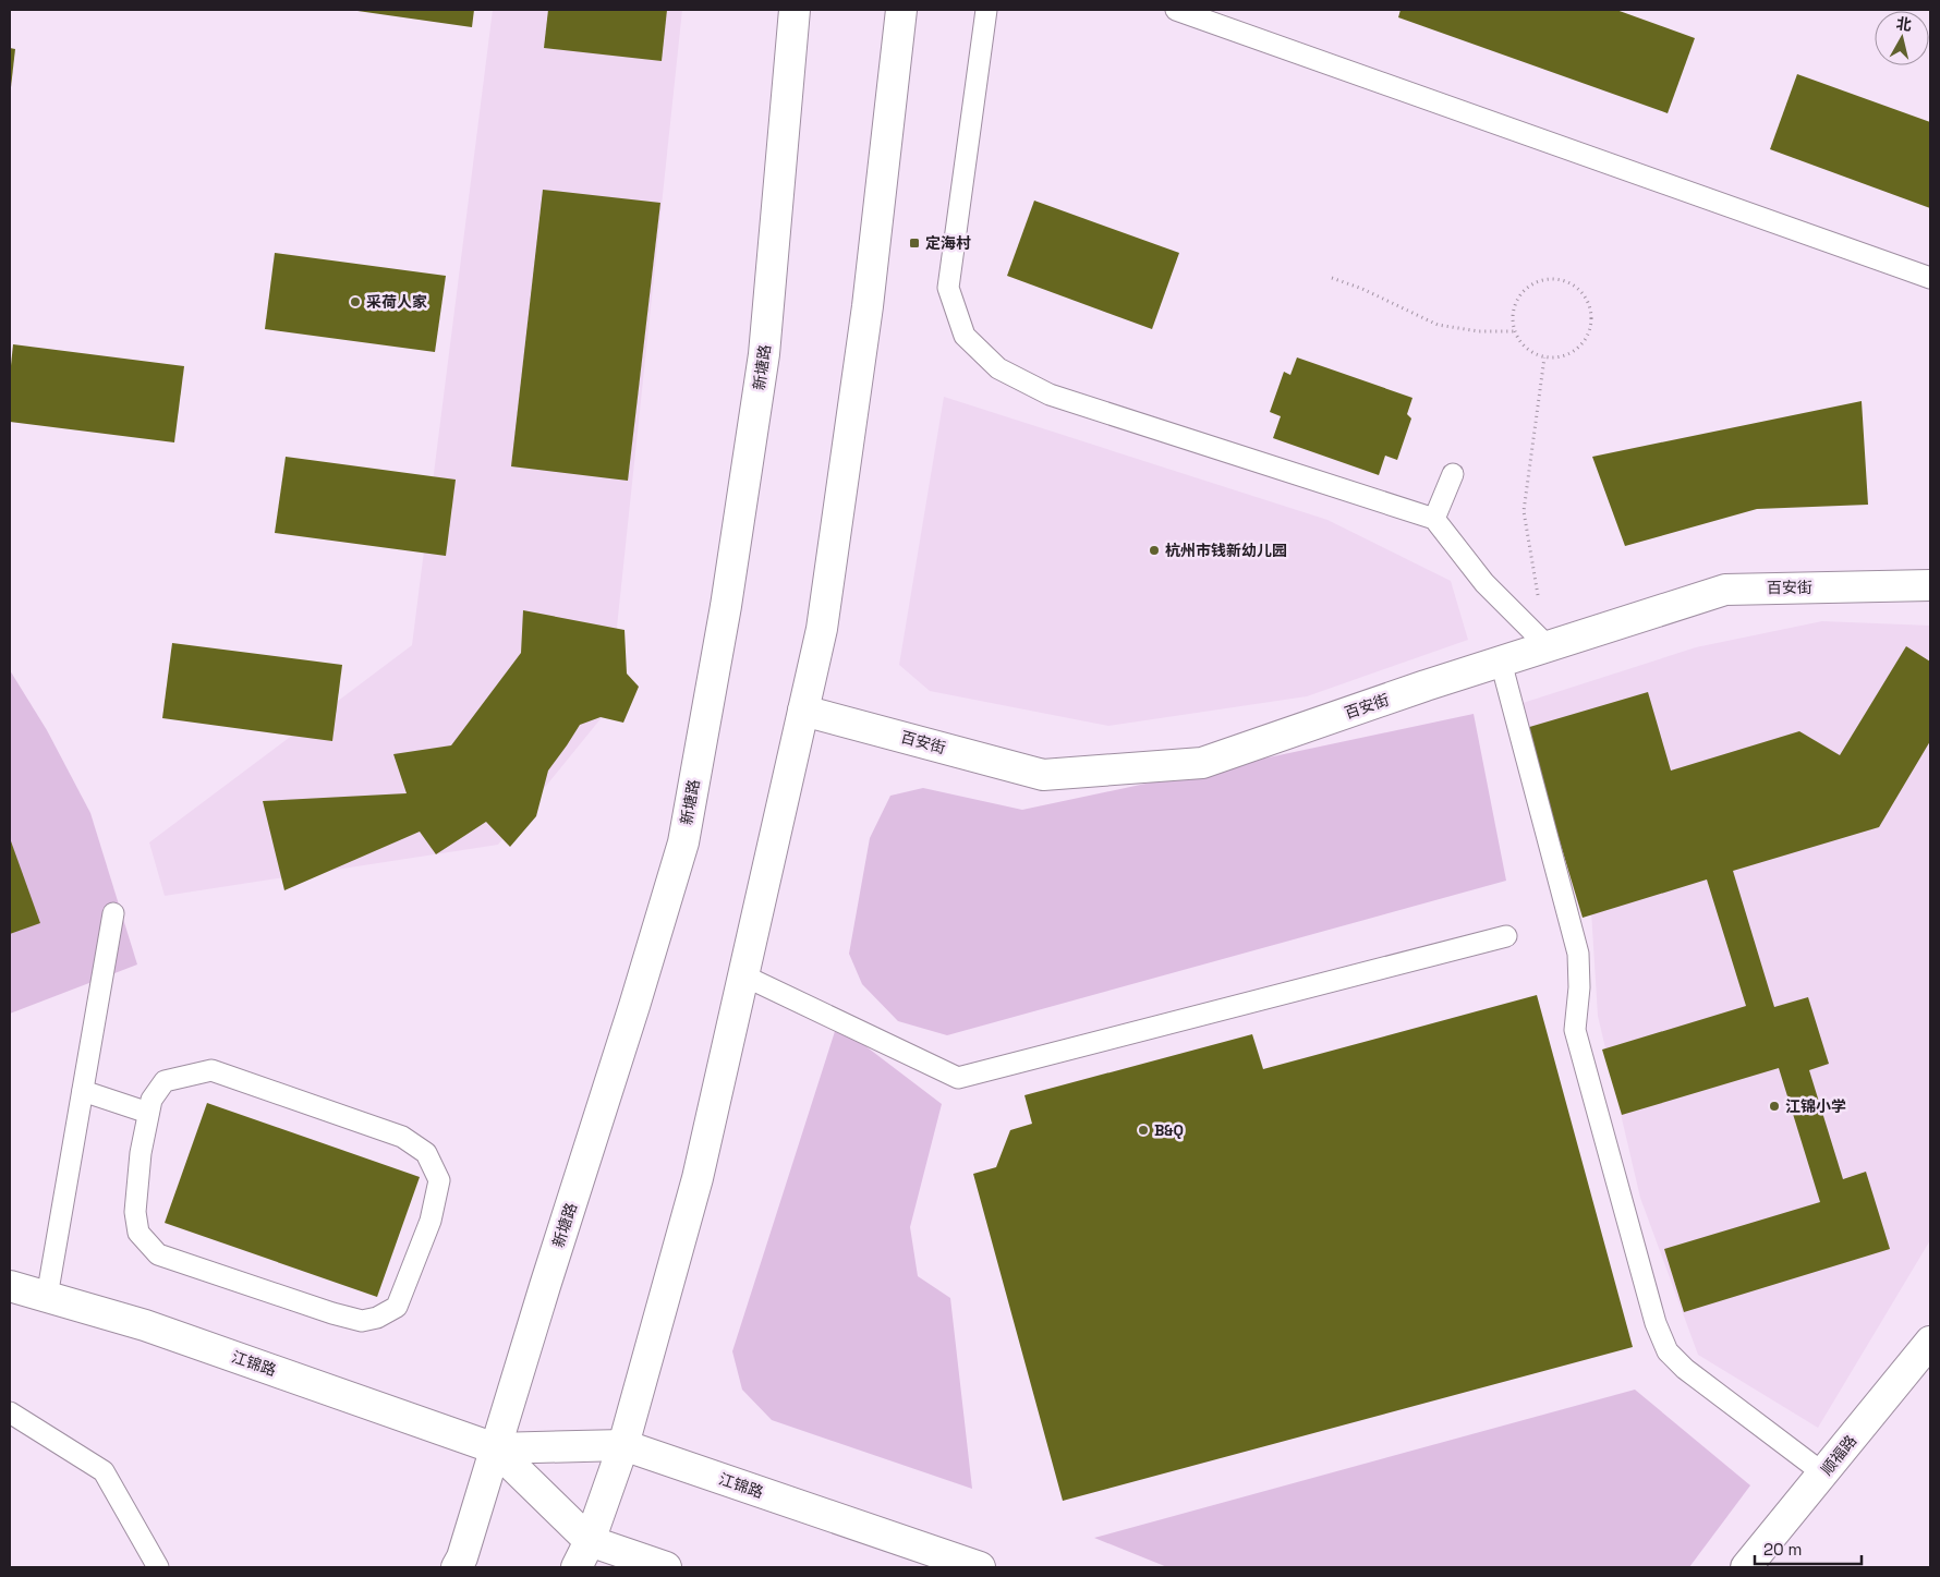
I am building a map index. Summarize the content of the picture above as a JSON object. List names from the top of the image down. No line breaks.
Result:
{"streets":{"main road":["新塘路","百安街","江锦路","顺福路"]},"crossings":[["新塘路","江锦路"]],"places":{"transit":["定海村"],"other":["采荷人家","杭州市钱新幼儿园","江锦小学","B&Q"]},"scale_bar":"20 m","north":"top"}
